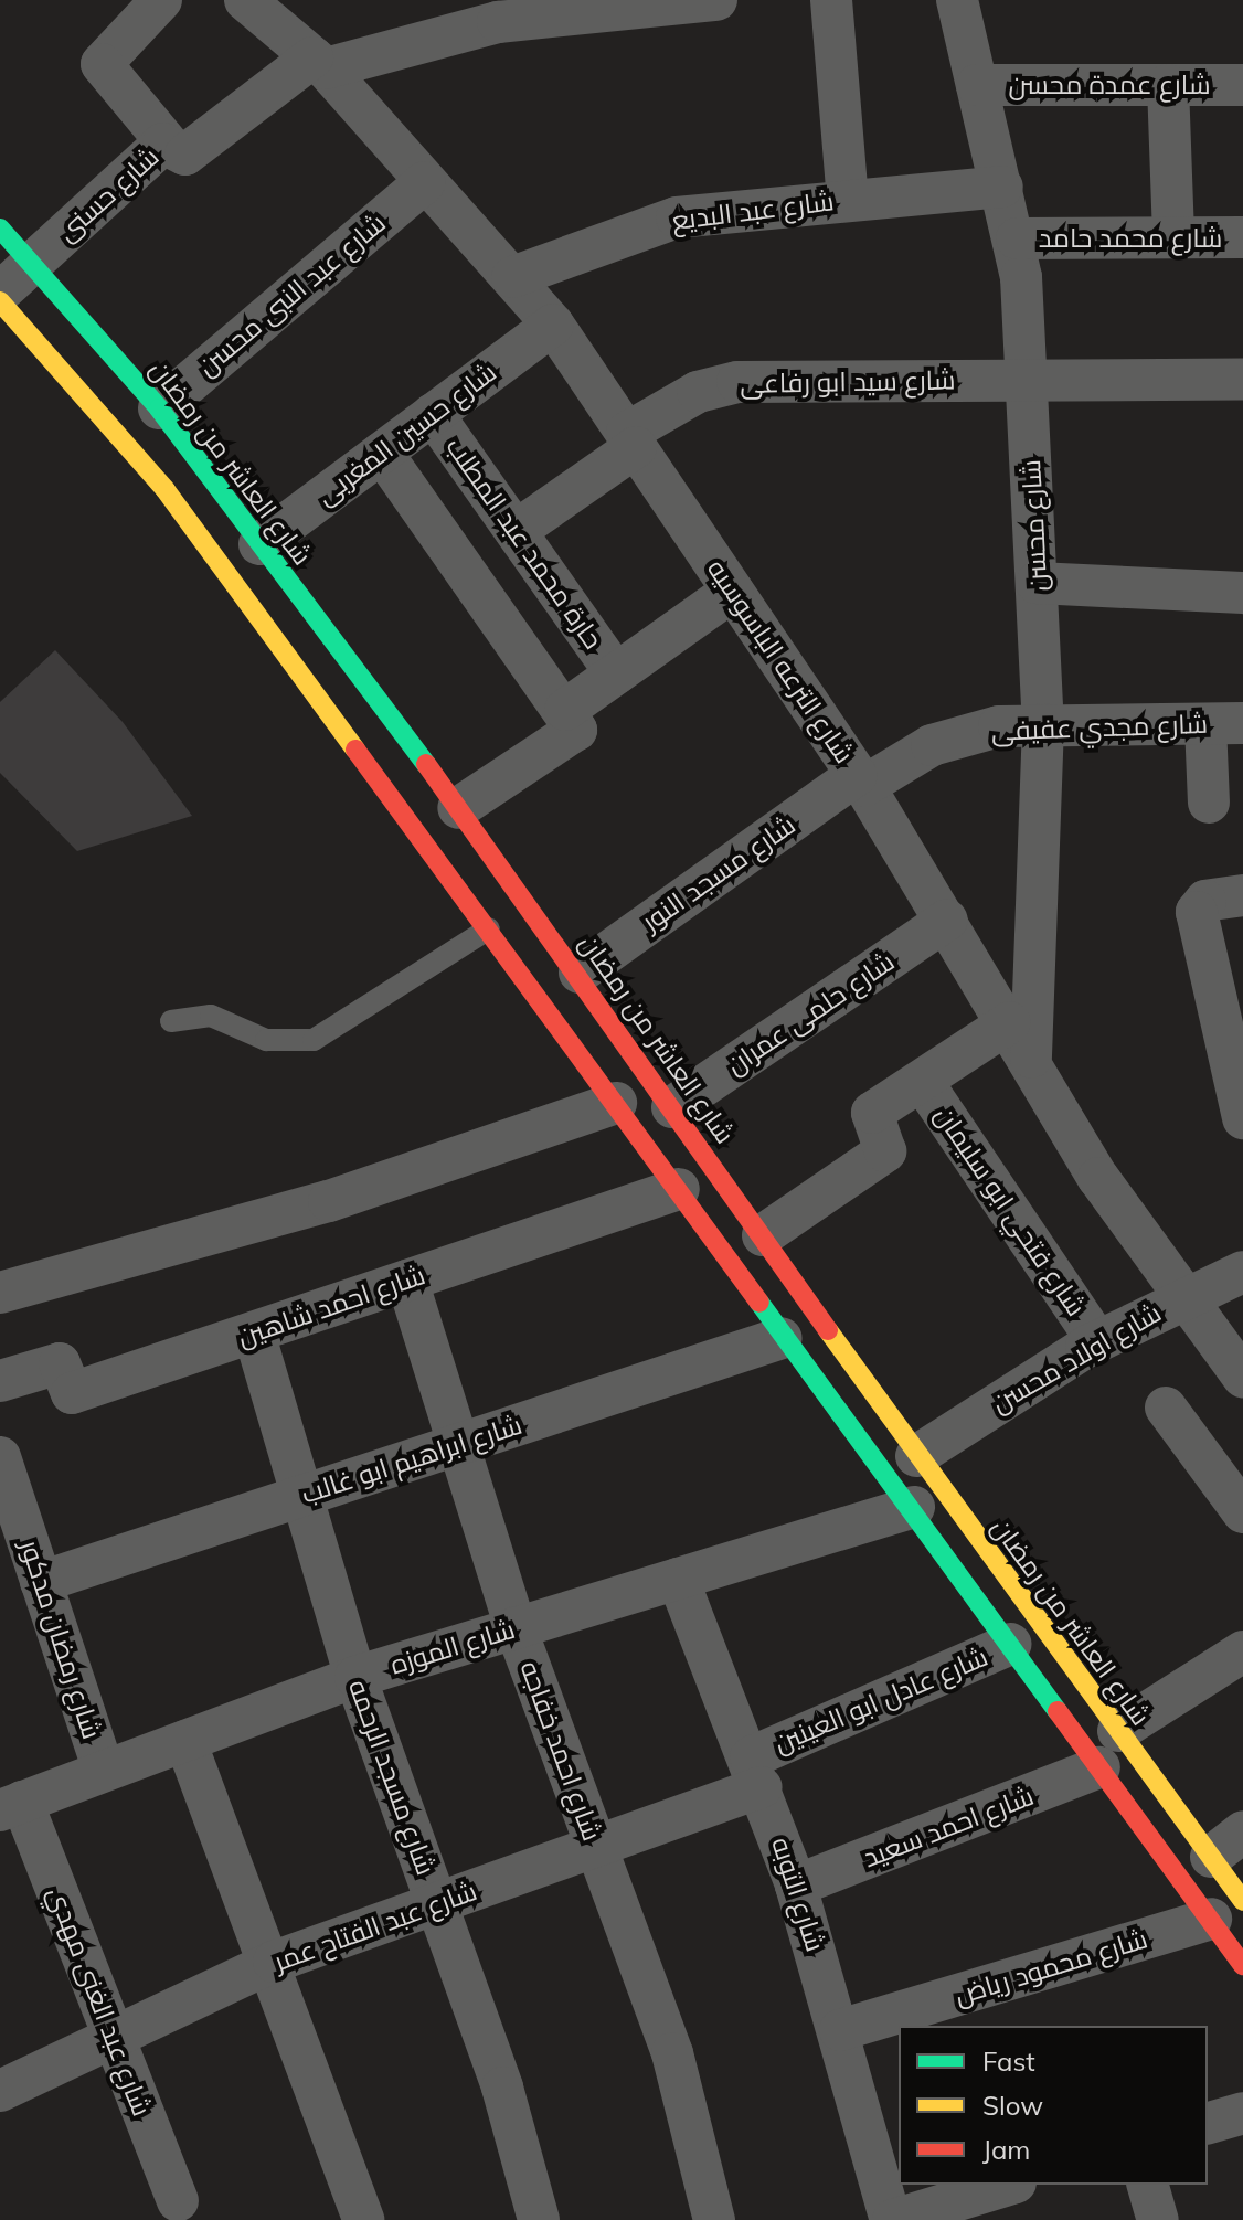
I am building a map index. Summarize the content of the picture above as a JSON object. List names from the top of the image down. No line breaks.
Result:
{"streets":{"main road":["شارع العاشر من رمضان"],"street":["شارع عمدة محسن","شارع حسنى","شارع عبد البديع","شارع محمد حامد","شارع عبد النبى محسن","شارع سيد ابو رفاعى","شارع حسين المغربى","شارع محسن","حارة محمد عبد المطلب","شارع الترعه الباسوسيه","شارع مجدي عفيفى","شارع مسجد النور","شارع حلمى عمران","شارع فتحي ابو سليمان","شارع احمد شاهين","شارع اولاد محسن","شارع ابراهيم ابو غالب","شارع رمضان مدكور","شارع الموزه","شارع عادل ابو العينين","شارع احمد خفاجه","شارع مسجد الرحمه","شارع احمد سعيد","شارع التوبه","شارع عبد الفتاح عمر","شارع محمود رياض","شارع عبد الغنى مهدي"]},"crossings":[["شارع عمدة محسن","شارع محسن"],["شارع حسنى","شارع العاشر من رمضان"],["شارع حسنى","شارع الترعه الباسوسيه"],["شارع عبد البديع","شارع محسن"],["شارع عبد البديع","شارع الترعه الباسوسيه"],["شارع محمد حامد","شارع محسن"],["شارع عبد النبى محسن","شارع العاشر من رمضان"],["شارع عبد النبى محسن","شارع الترعه الباسوسيه"],["شارع سيد ابو رفاعى","شارع محسن"],["شارع سيد ابو رفاعى","حارة محمد عبد المطلب"],["شارع سيد ابو رفاعى","شارع الترعه الباسوسيه"],["شارع حسين المغربى","شارع العاشر من رمضان"],["شارع حسين المغربى","حارة محمد عبد المطلب"],["شارع حسين المغربى","شارع الترعه الباسوسيه"],["شارع العاشر من رمضان","شارع مسجد النور"],["شارع العاشر من رمضان","شارع حلمى عمران"],["شارع العاشر من رمضان","شارع احمد شاهين"],["شارع العاشر من رمضان","شارع اولاد محسن"],["شارع العاشر من رمضان","شارع ابراهيم ابو غالب"],["شارع العاشر من رمضان","شارع الموزه"],["شارع العاشر من رمضان","شارع عادل ابو العينين"],["شارع العاشر من رمضان","شارع احمد سعيد"],["شارع العاشر من رمضان","شارع محمود رياض"],["شارع محسن","شارع الترعه الباسوسيه"],["شارع محسن","شارع مجدي عفيفى"],["شارع الترعه الباسوسيه","شارع مجدي عفيفى"],["شارع الترعه الباسوسيه","شارع مسجد النور"],["شارع الترعه الباسوسيه","شارع حلمى عمران"],["شارع الترعه الباسوسيه","شارع اولاد محسن"],["شارع مجدي عفيفى","شارع مسجد النور"],["شارع فتحي ابو سليمان","شارع اولاد محسن"],["شارع احمد شاهين","شارع احمد خفاجه"],["شارع احمد شاهين","شارع مسجد الرحمه"],["شارع ابراهيم ابو غالب","شارع رمضان مدكور"],["شارع ابراهيم ابو غالب","شارع احمد خفاجه"],["شارع ابراهيم ابو غالب","شارع مسجد الرحمه"],["شارع رمضان مدكور","شارع الموزه"],["شارع الموزه","شارع احمد خفاجه"],["شارع الموزه","شارع مسجد الرحمه"],["شارع الموزه","شارع التوبه"],["شارع الموزه","شارع عبد الغنى مهدي"],["شارع عادل ابو العينين","شارع التوبه"],["شارع عادل ابو العينين","شارع عبد الفتاح عمر"],["شارع احمد خفاجه","شارع عبد الفتاح عمر"],["شارع مسجد الرحمه","شارع عبد الفتاح عمر"],["شارع احمد سعيد","شارع التوبه"],["شارع التوبه","شارع عبد الفتاح عمر"],["شارع التوبه","شارع محمود رياض"],["شارع عبد الفتاح عمر","شارع عبد الغنى مهدي"]],"legend":["Fast","Slow","Jam"]}
